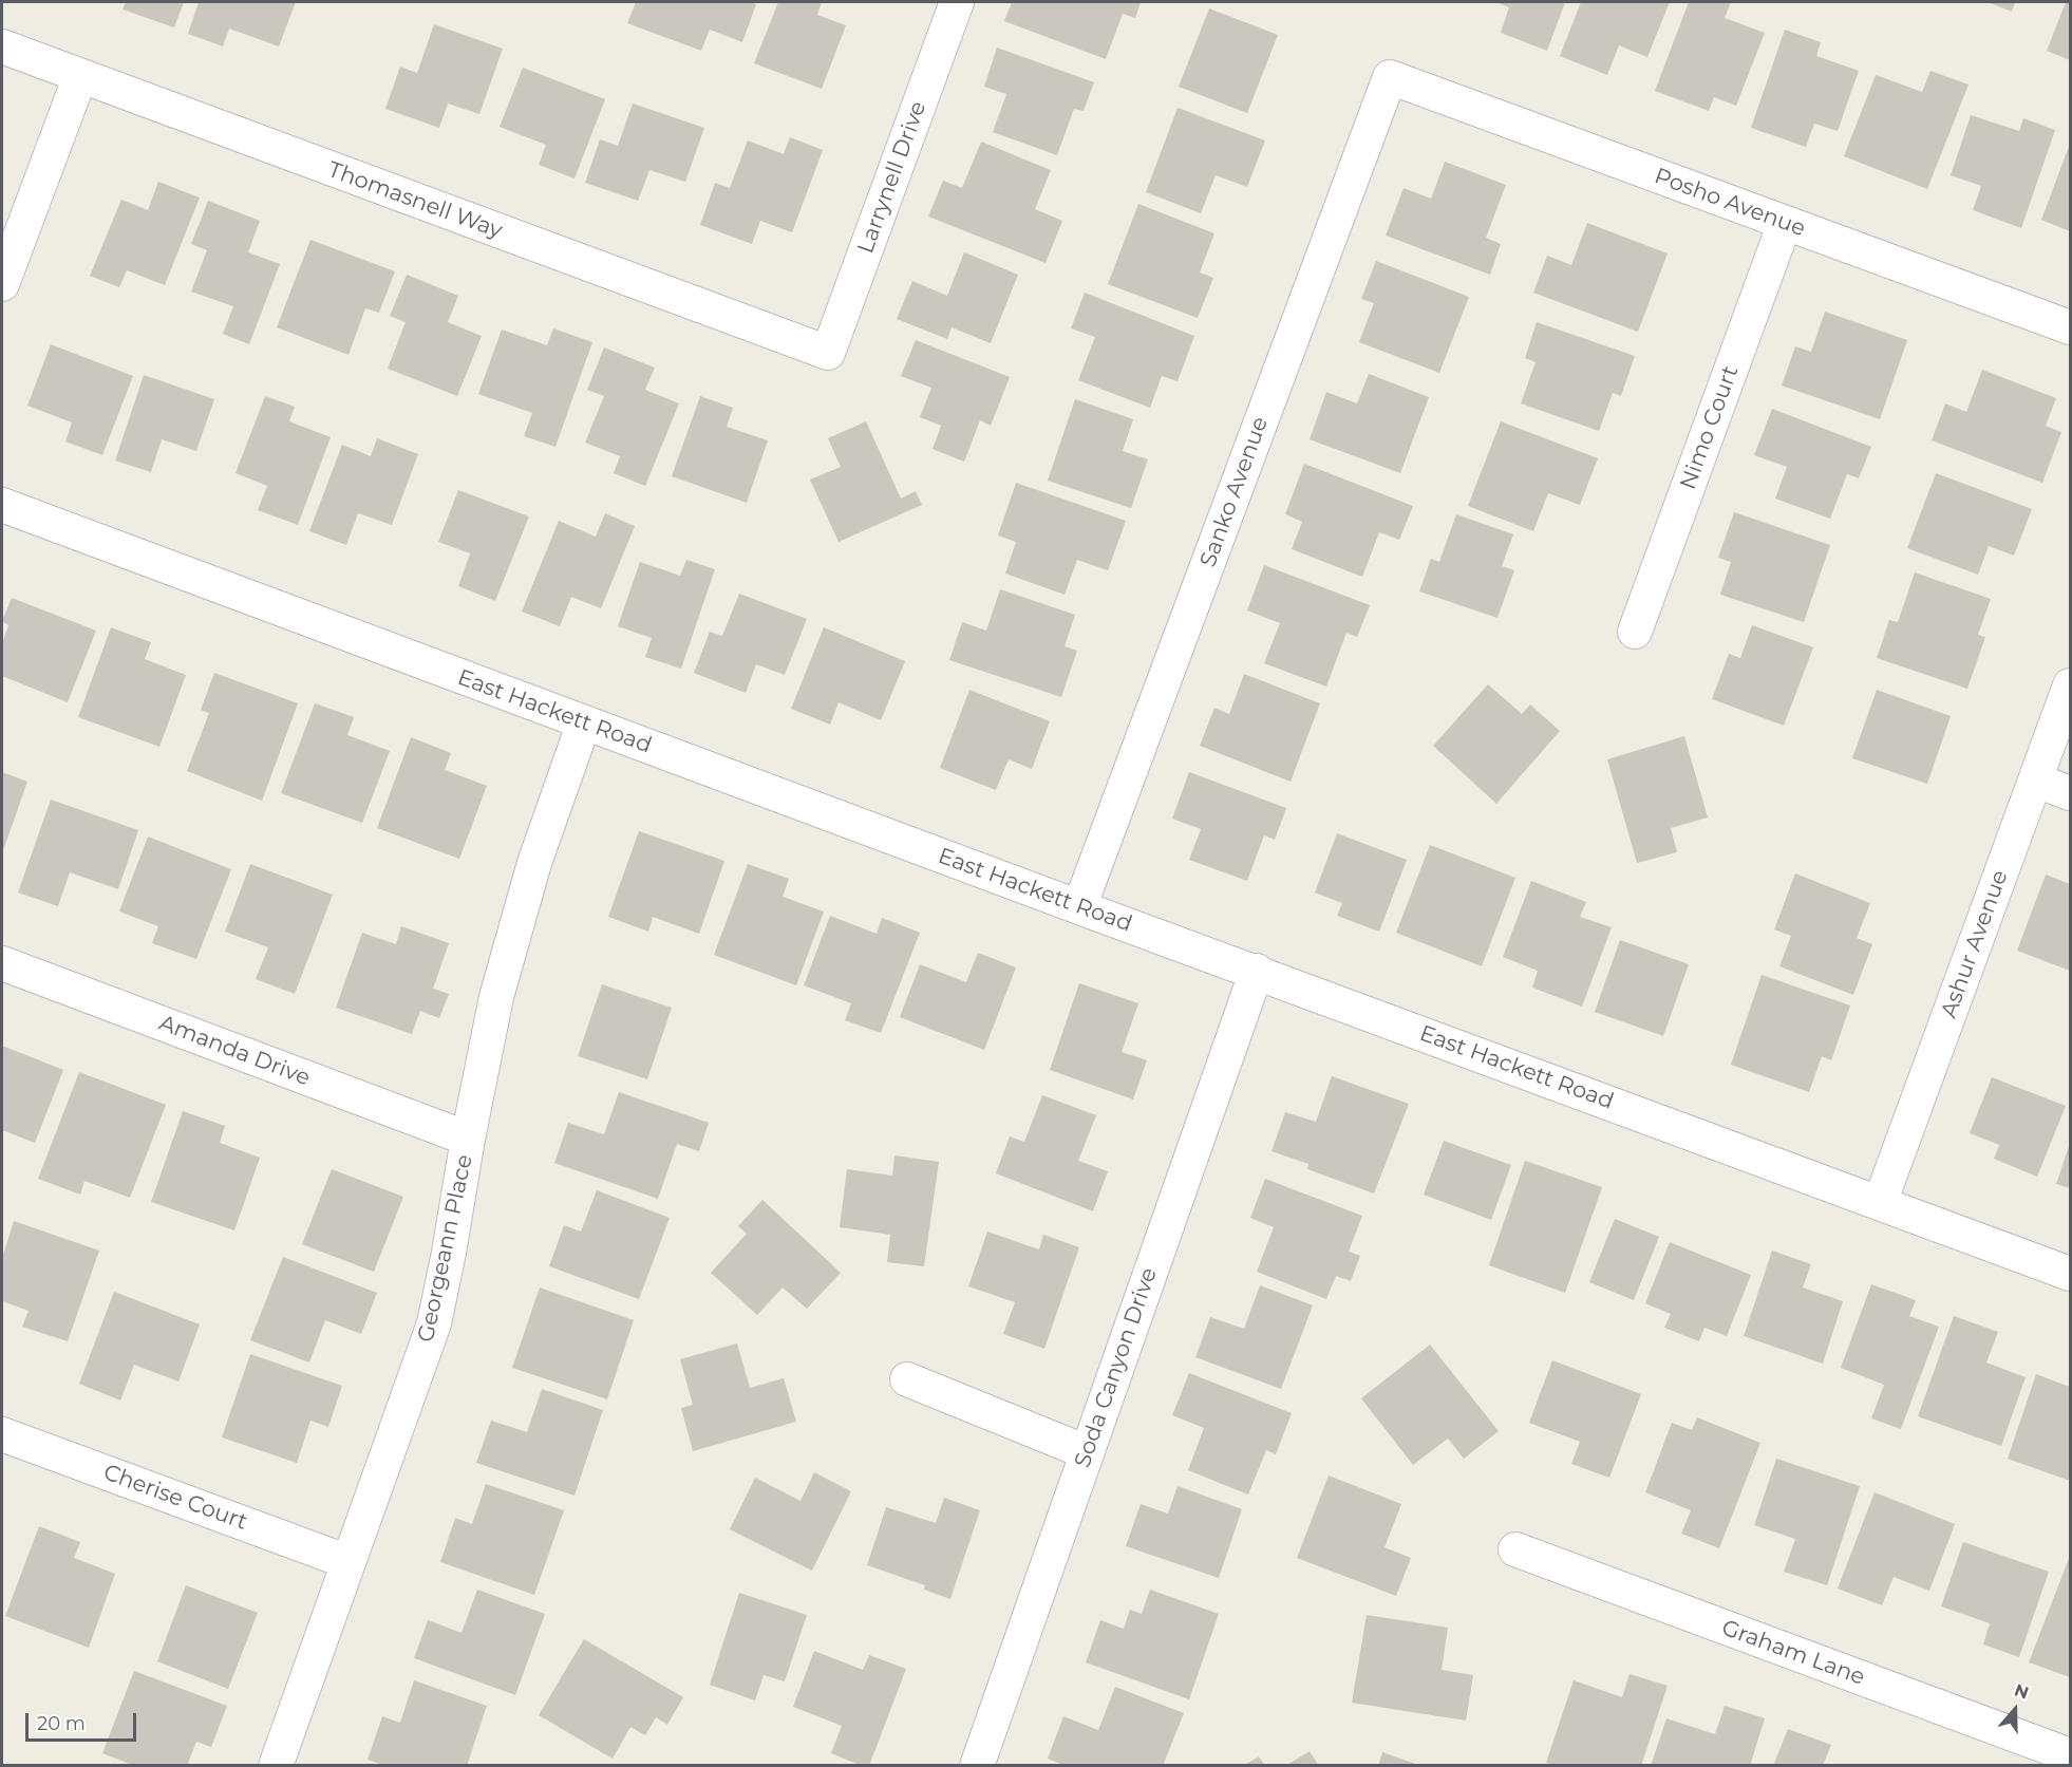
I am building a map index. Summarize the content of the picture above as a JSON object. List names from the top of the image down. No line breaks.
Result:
{"streets":{"street":["Larrynell Drive","Thomasnell Way","Posho Avenue","Nimo Court","Sanko Avenue","East Hackett Road","Ashur Avenue","Amanda Drive","Georgeann Place","Soda Canyon Drive","Cherise Court","Graham Lane"]},"crossings":[["Larrynell Drive","Thomasnell Way"],["Posho Avenue","Nimo Court"],["Posho Avenue","Sanko Avenue"],["Sanko Avenue","East Hackett Road"],["East Hackett Road","Ashur Avenue"],["East Hackett Road","Georgeann Place"],["East Hackett Road","Soda Canyon Drive"],["Amanda Drive","Georgeann Place"],["Georgeann Place","Cherise Court"]],"scale_bar":"20 m","north":"top"}
